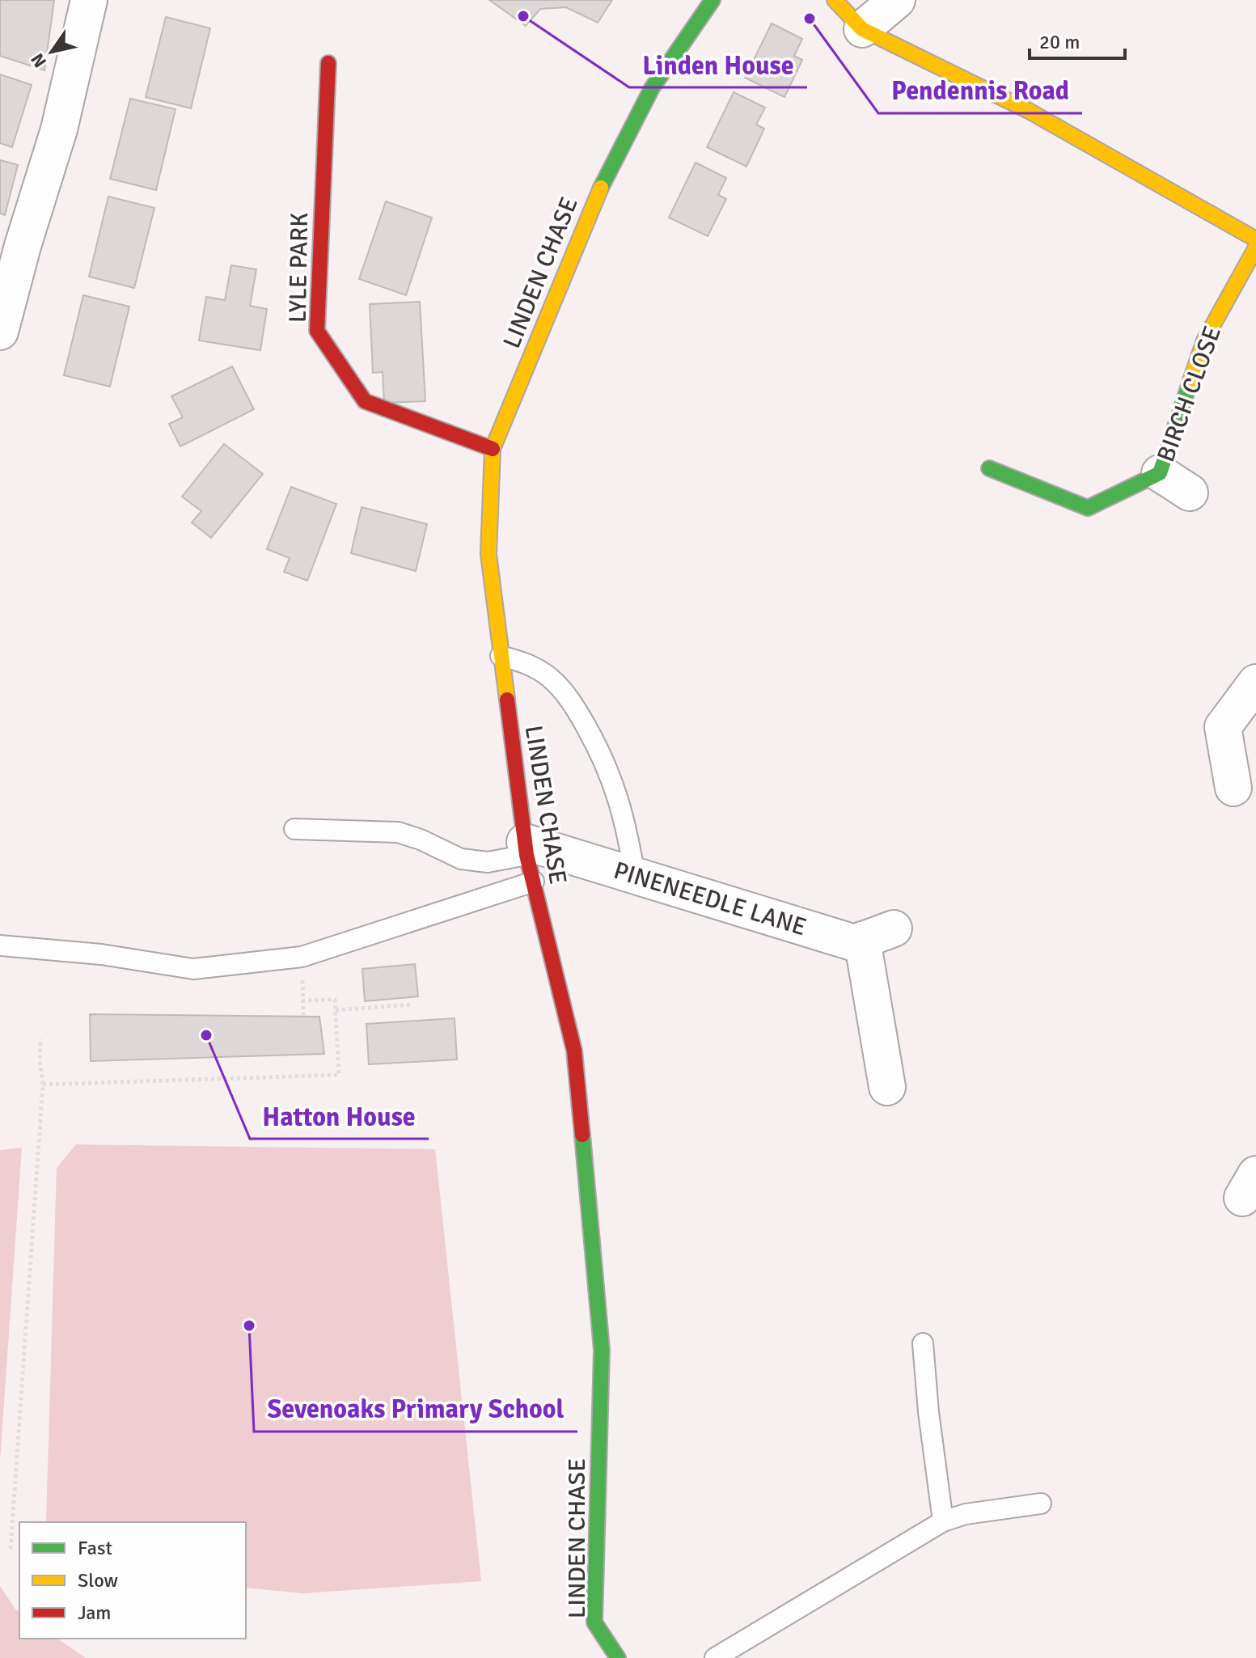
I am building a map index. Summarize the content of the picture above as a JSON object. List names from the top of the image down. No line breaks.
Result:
{"streets":{"street":["LYLE PARK","LINDEN CHASE","BIRCH CLOSE","PINENEEDLE LANE"]},"crossings":[["LYLE PARK","LINDEN CHASE"],["LINDEN CHASE","PINENEEDLE LANE"]],"places":["Linden House","Pendennis Road","Hatton House","Sevenoaks Primary School"],"legend":["Fast","Slow","Jam"],"scale_bar":"20 m","north":"bottom left"}
